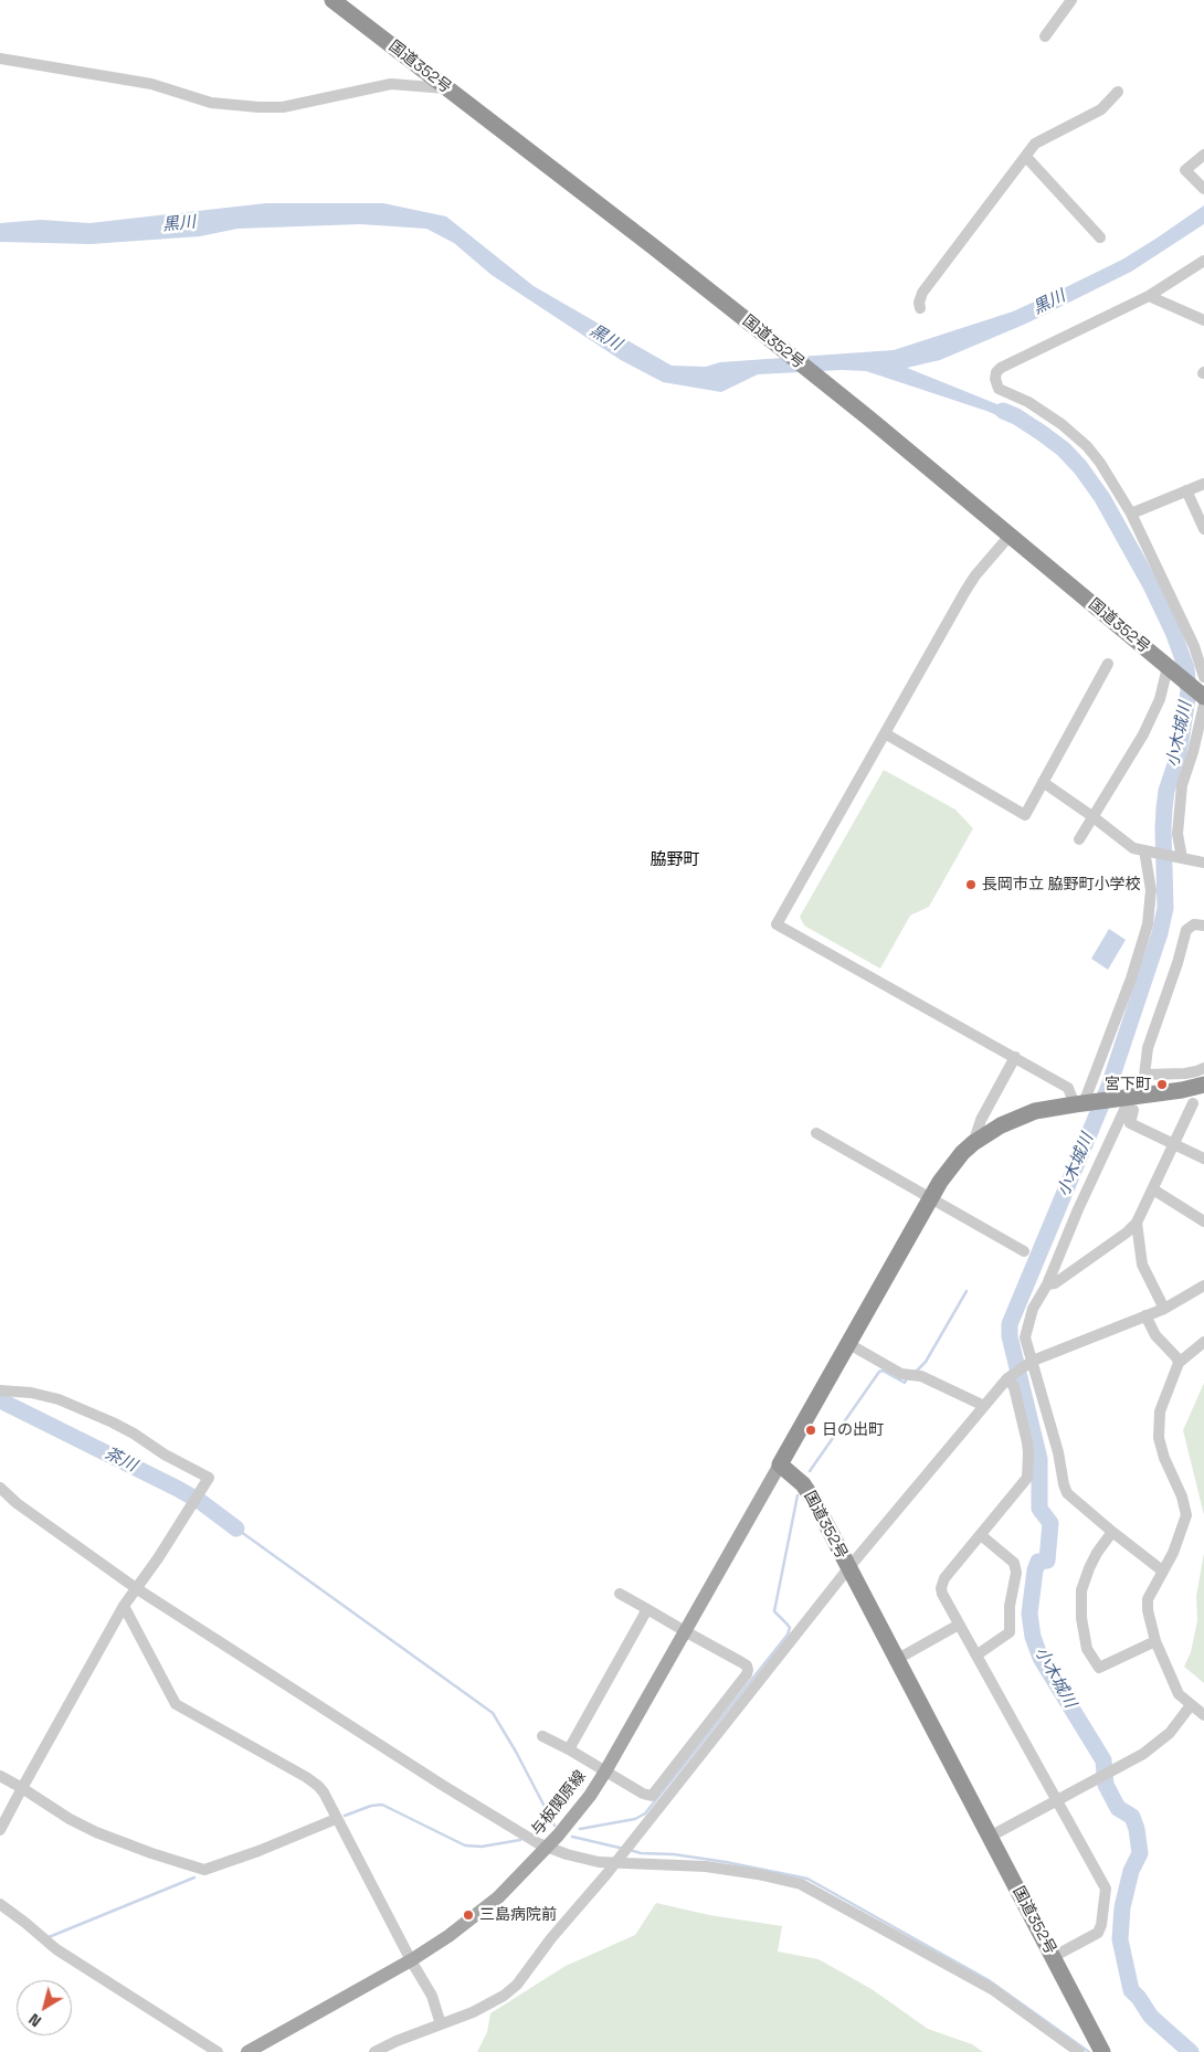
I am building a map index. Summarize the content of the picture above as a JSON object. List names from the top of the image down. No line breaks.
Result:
{"streets":{"highway":["国道352号"],"main road":["与板関原線"]},"crossings":[["国道352号","与板関原線"]],"districts":["脇野町"],"water":["黒川","小木城川","茶川"],"places":["長岡市立 脇野町小学校","宮下町","日の出町","三島病院前"],"north":"bottom left"}
